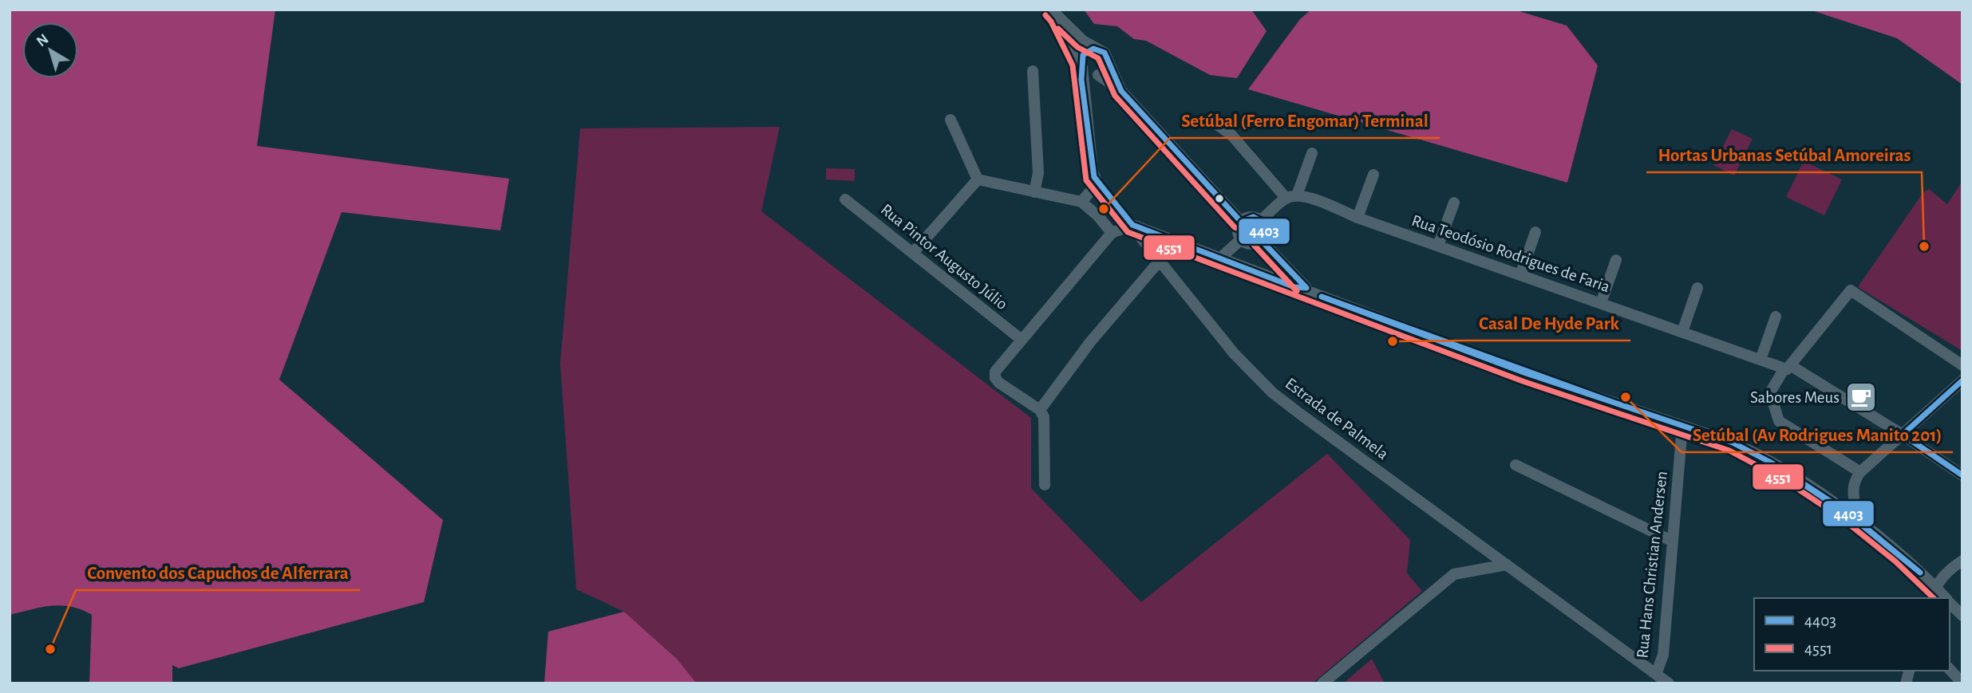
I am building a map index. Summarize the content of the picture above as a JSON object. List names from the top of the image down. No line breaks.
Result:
{"streets":{"street":["Rua Teodósio Rodrigues de Faria","Rua Pintor Augusto Júlio","Estrada de Palmela","Rua Hans Christian Andersen"]},"crossings":[["Estrada de Palmela","Rua Hans Christian Andersen"]],"places":{"other":["Setúbal (Ferro Engomar) Terminal","Hortas Urbanas Setúbal Amoreiras","Casal De Hyde Park","Setúbal (Av Rodrigues Manito 201)","Convento dos Capuchos de Alferrara"],"cafe":["Sabores Meus"]},"lines":["transit line 4551","transit line 4403"],"legend":["4403","4551"],"north":"top left"}
